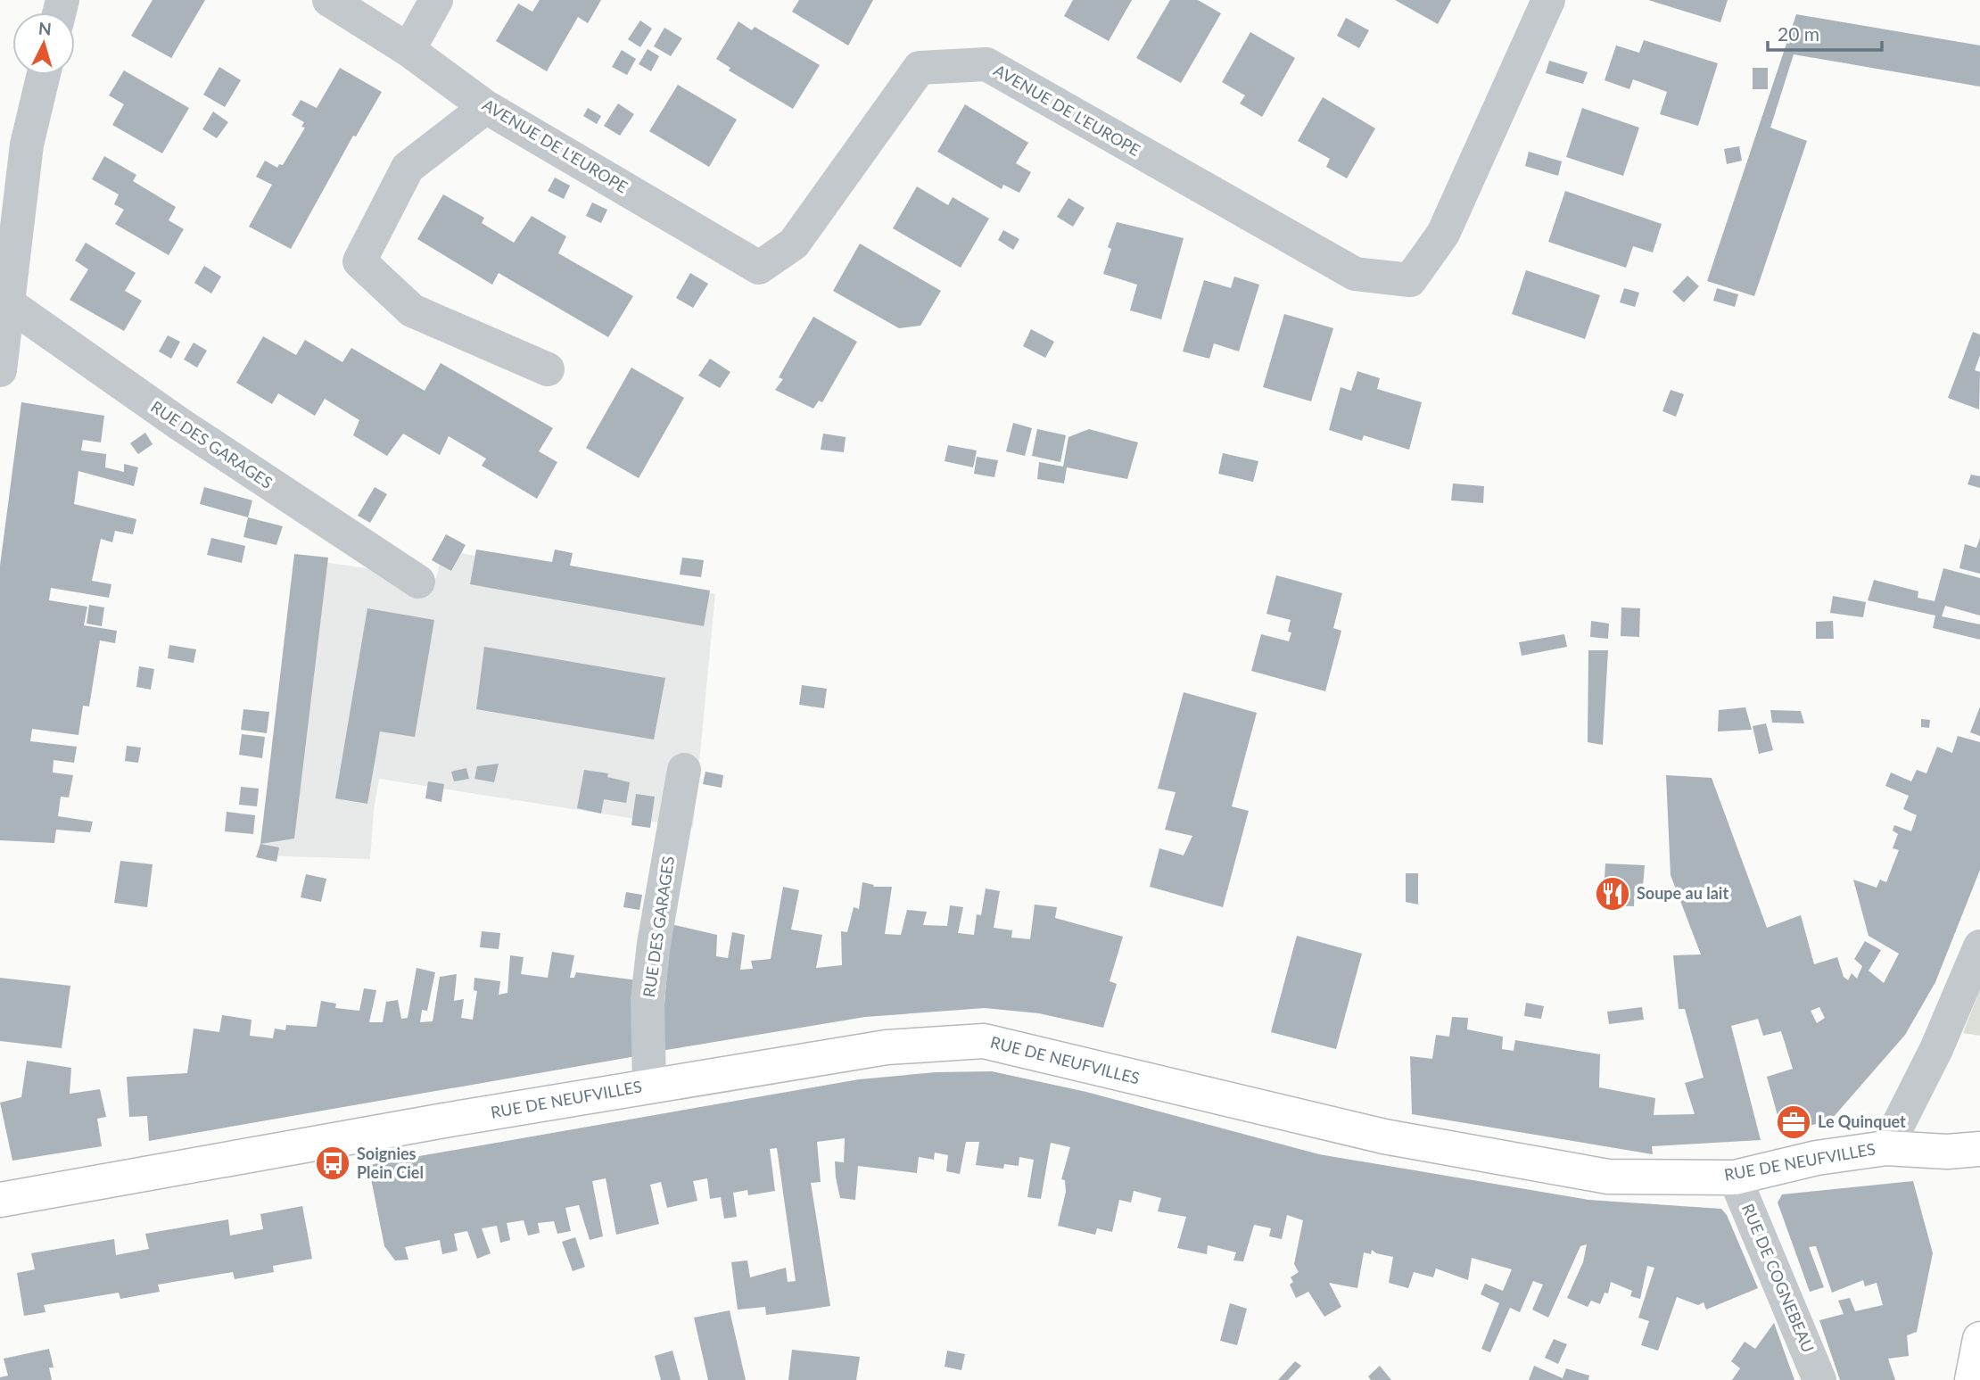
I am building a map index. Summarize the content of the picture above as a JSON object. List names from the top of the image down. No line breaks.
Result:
{"streets":{"main road":["RUE DE NEUFVILLES"],"street":["AVENUE DE L'EUROPE","RUE DES GARAGES","RUE DE COGNEBEAU"]},"crossings":[["RUE DES GARAGES","RUE DE NEUFVILLES"],["RUE DE NEUFVILLES","RUE DE COGNEBEAU"]],"places":{"restaurant":["Soupe au lait"],"office":["Le Quinquet"],"bus stop":["Soignies Plein Ciel"]},"scale_bar":"20 m","north":"top"}
